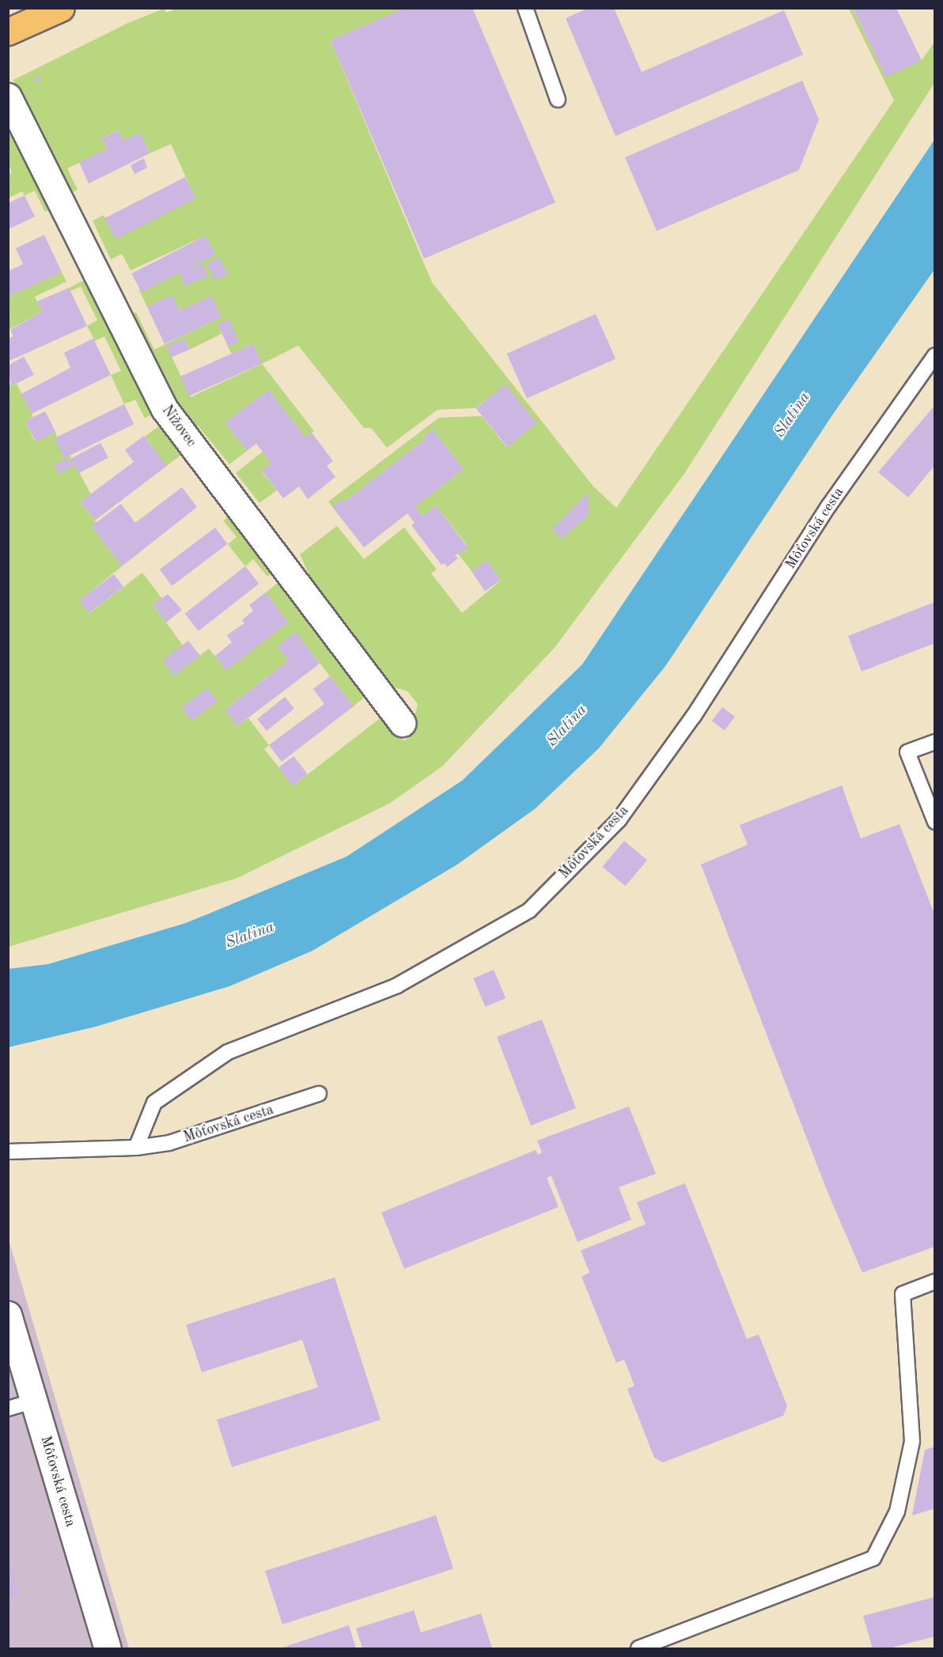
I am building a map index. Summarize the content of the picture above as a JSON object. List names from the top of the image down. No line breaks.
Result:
{"streets":{"street":["Nižovec","Môťovská cesta"]},"water":["Slatina"]}
